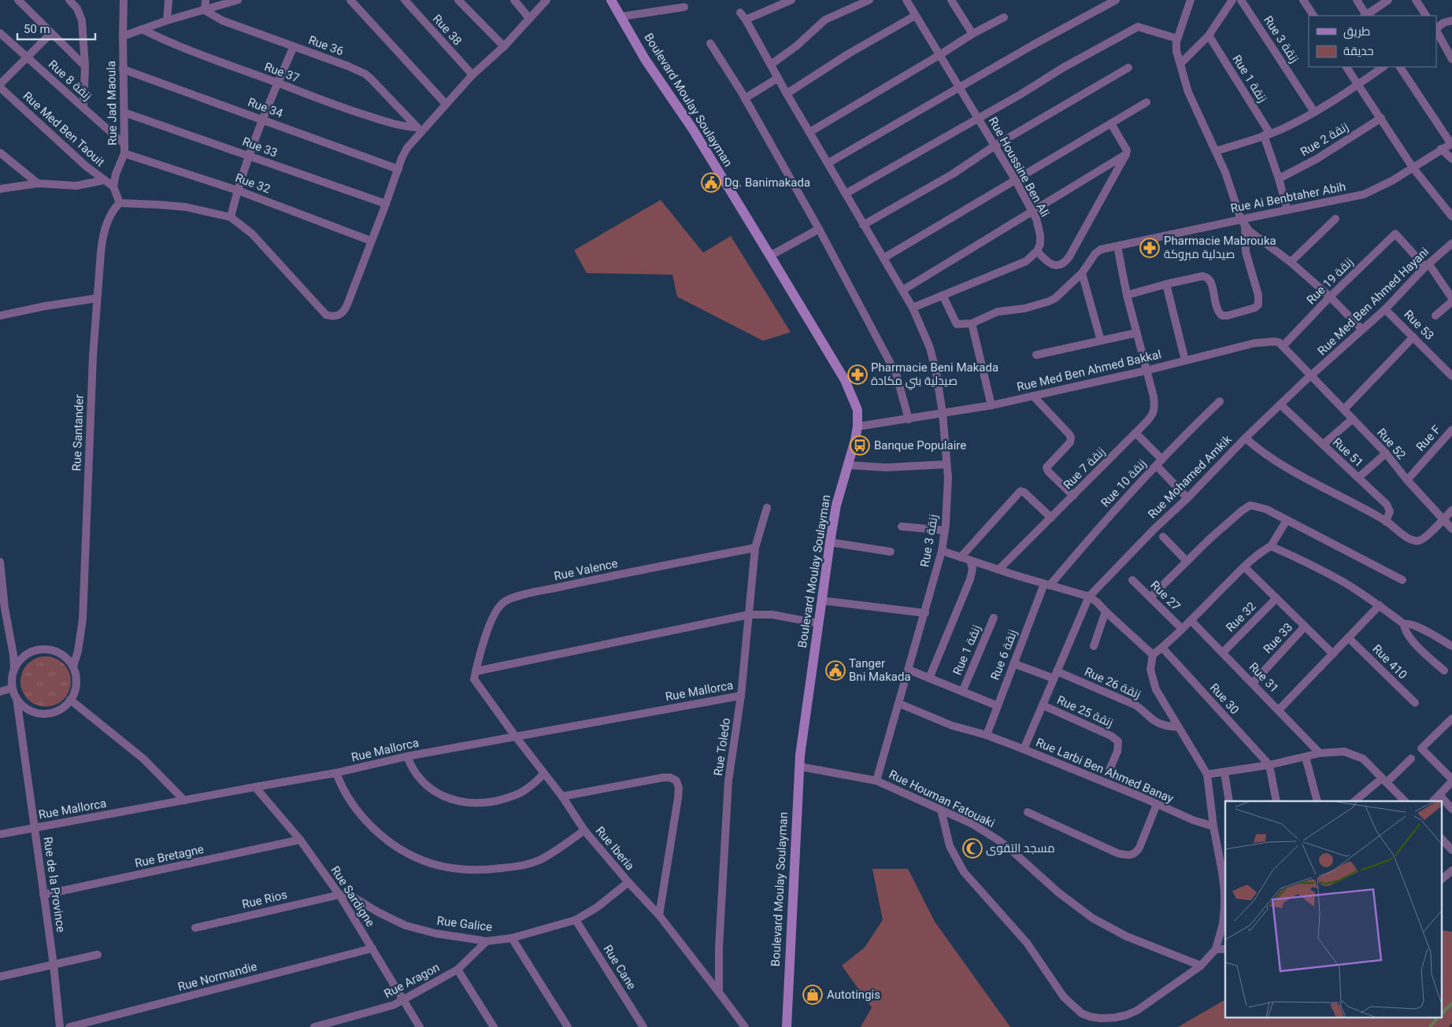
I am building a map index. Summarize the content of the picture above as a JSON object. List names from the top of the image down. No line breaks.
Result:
{"streets":{"main road":["Boulevard Moulay Soulayman"],"street":["Rue 38","Rue 3 زنقة","Rue 36","Rue 37","Rue 1 زنقة","Rue 8 زنقة","Rue Jad Maoula","Rue 34","Rue Med Ben Taouit","Rue 2 زنقة","Rue 33","Rue Houssine Ben Ali","Rue 32","Rue Ai Benbtaher Abih","Rue 19 زنقة","Rue Med Ben Ahmed Hayani","Rue 53","Rue Med Ben Ahmed Bakkal","Rue Santander","Rue F","Rue 52","Rue 51","Rue 7 زنقة","Rue Mohamed Amkik","Rue 10 زنقة","Rue Valence","Rue 27","Rue 6 زنقة","Rue 410","Rue 31","Rue 26 زنقة","Rue Mallorca","Rue 30","Rue 25 زنقة","Rue Toledo","Rue Larbi Ben Ahmed Banay","Rue Houman Fatouaki","Rue Iberia","Rue Bretagne","Rue de la Province","Rue Sardigne","Rue Rios","Rue Galice","Rue Cane","Rue Normandie","Rue Aragon"]},"crossings":[["Rue 3 زنقة","Rue Med Ben Ahmed Bakkal"],["Rue 3 زنقة","Rue Larbi Ben Ahmed Banay"],["Rue 3 زنقة","Rue Houman Fatouaki"],["Rue 36","Rue 37"],["Rue 1 زنقة","Rue 2 زنقة"],["Rue 1 زنقة","Rue Ai Benbtaher Abih"],["Rue 8 زنقة","Rue Jad Maoula"],["Boulevard Moulay Soulayman","Rue Med Ben Ahmed Bakkal"],["Boulevard Moulay Soulayman","Rue Houman Fatouaki"],["Rue Jad Maoula","Rue 34"],["Rue Jad Maoula","Rue Med Ben Taouit"],["Rue Jad Maoula","Rue 33"],["Rue Jad Maoula","Rue 32"],["Rue 33","Rue 31"],["Rue 32","Rue 31"],["Rue 19 زنقة","Rue Med Ben Ahmed Hayani"],["Rue 19 زنقة","Rue Med Ben Ahmed Bakkal"],["Rue Med Ben Ahmed Hayani","Rue 53"],["Rue Med Ben Ahmed Hayani","Rue 52"],["Rue Med Ben Ahmed Hayani","Rue Mohamed Amkik"],["Rue Med Ben Ahmed Bakkal","Rue 7 زنقة"],["Rue Santander","Rue de la Province"],["Rue F","Rue 52"],["Rue 52","Rue Mohamed Amkik"],["Rue 51","Rue Mohamed Amkik"],["Rue Mohamed Amkik","Rue 26 زنقة"],["Rue Mohamed Amkik","Rue 25 زنقة"],["Rue Mohamed Amkik","Rue Larbi Ben Ahmed Banay"],["Rue 10 زنقة","Rue 6 زنقة"],["Rue Valence","Rue Toledo"],["Rue Valence","Rue Iberia"],["Rue 6 زنقة","Rue 26 زنقة"],["Rue 6 زنقة","Rue Larbi Ben Ahmed Banay"],["Rue Mallorca","Rue Toledo"],["Rue Mallorca","Rue Iberia"],["Rue Mallorca","Rue de la Province"],["Rue Mallorca","Rue Sardigne"],["Rue Toledo","Rue Iberia"],["Rue Iberia","Rue Galice"],["Rue Bretagne","Rue de la Province"],["Rue Bretagne","Rue Sardigne"],["Rue Sardigne","Rue Rios"],["Rue Sardigne","Rue Galice"],["Rue Sardigne","Rue Normandie"],["Rue Sardigne","Rue Aragon"],["Rue Rios","Rue Galice"],["Rue Galice","Rue Cane"],["Rue Galice","Rue Aragon"]],"places":{"public building":["Dg. Banimakada","Tanger Bni Makada"],"pharmacy":["Pharmacie Mabrouka صيدلية مبروكة","Pharmacie Beni Makada صيدلية بني مكادة"],"bus stop":["Banque Populaire"],"mosque":["مسجد التقوى"],"shop":["Autotingis"]},"legend":["طريق","حديقة"],"scale_bar":"50 m"}
